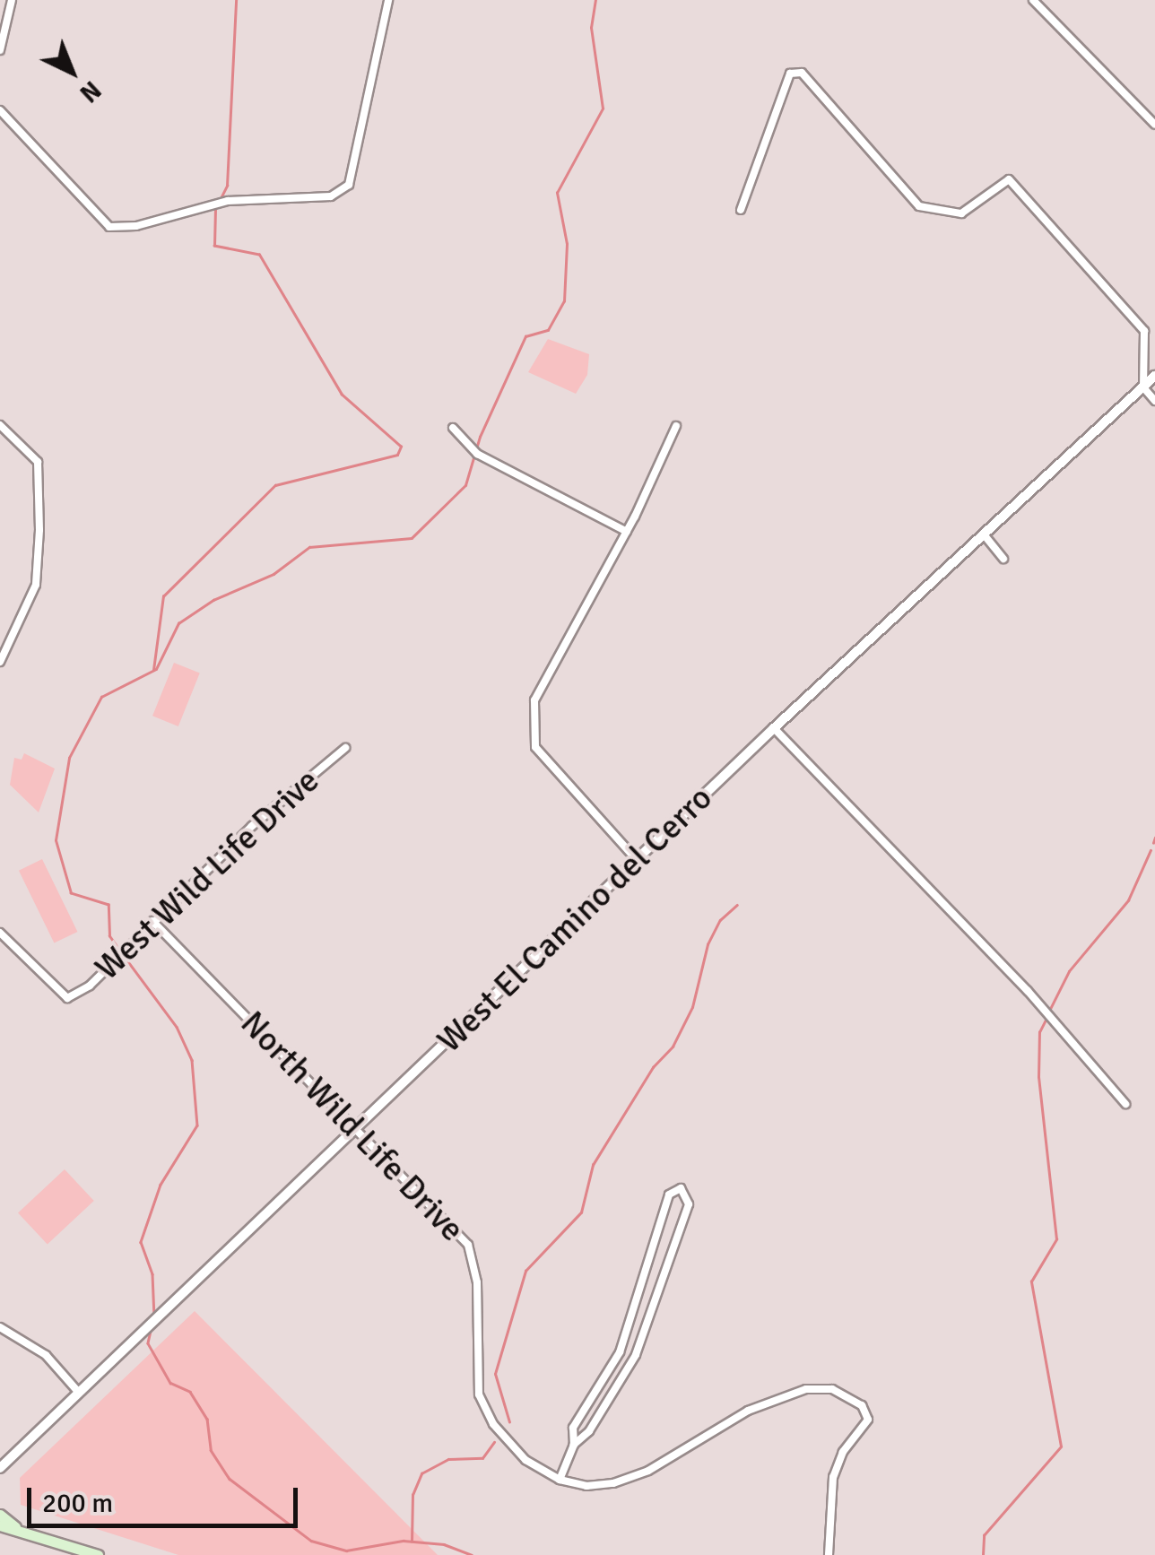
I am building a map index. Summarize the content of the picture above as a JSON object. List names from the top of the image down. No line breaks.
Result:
{"streets":{"street":["West Wild Life Drive","West El Camino del Cerro","North Wild Life Drive"]},"crossings":[["West Wild Life Drive","North Wild Life Drive"],["West El Camino del Cerro","North Wild Life Drive"]],"scale_bar":"200 m","north":"bottom right"}
